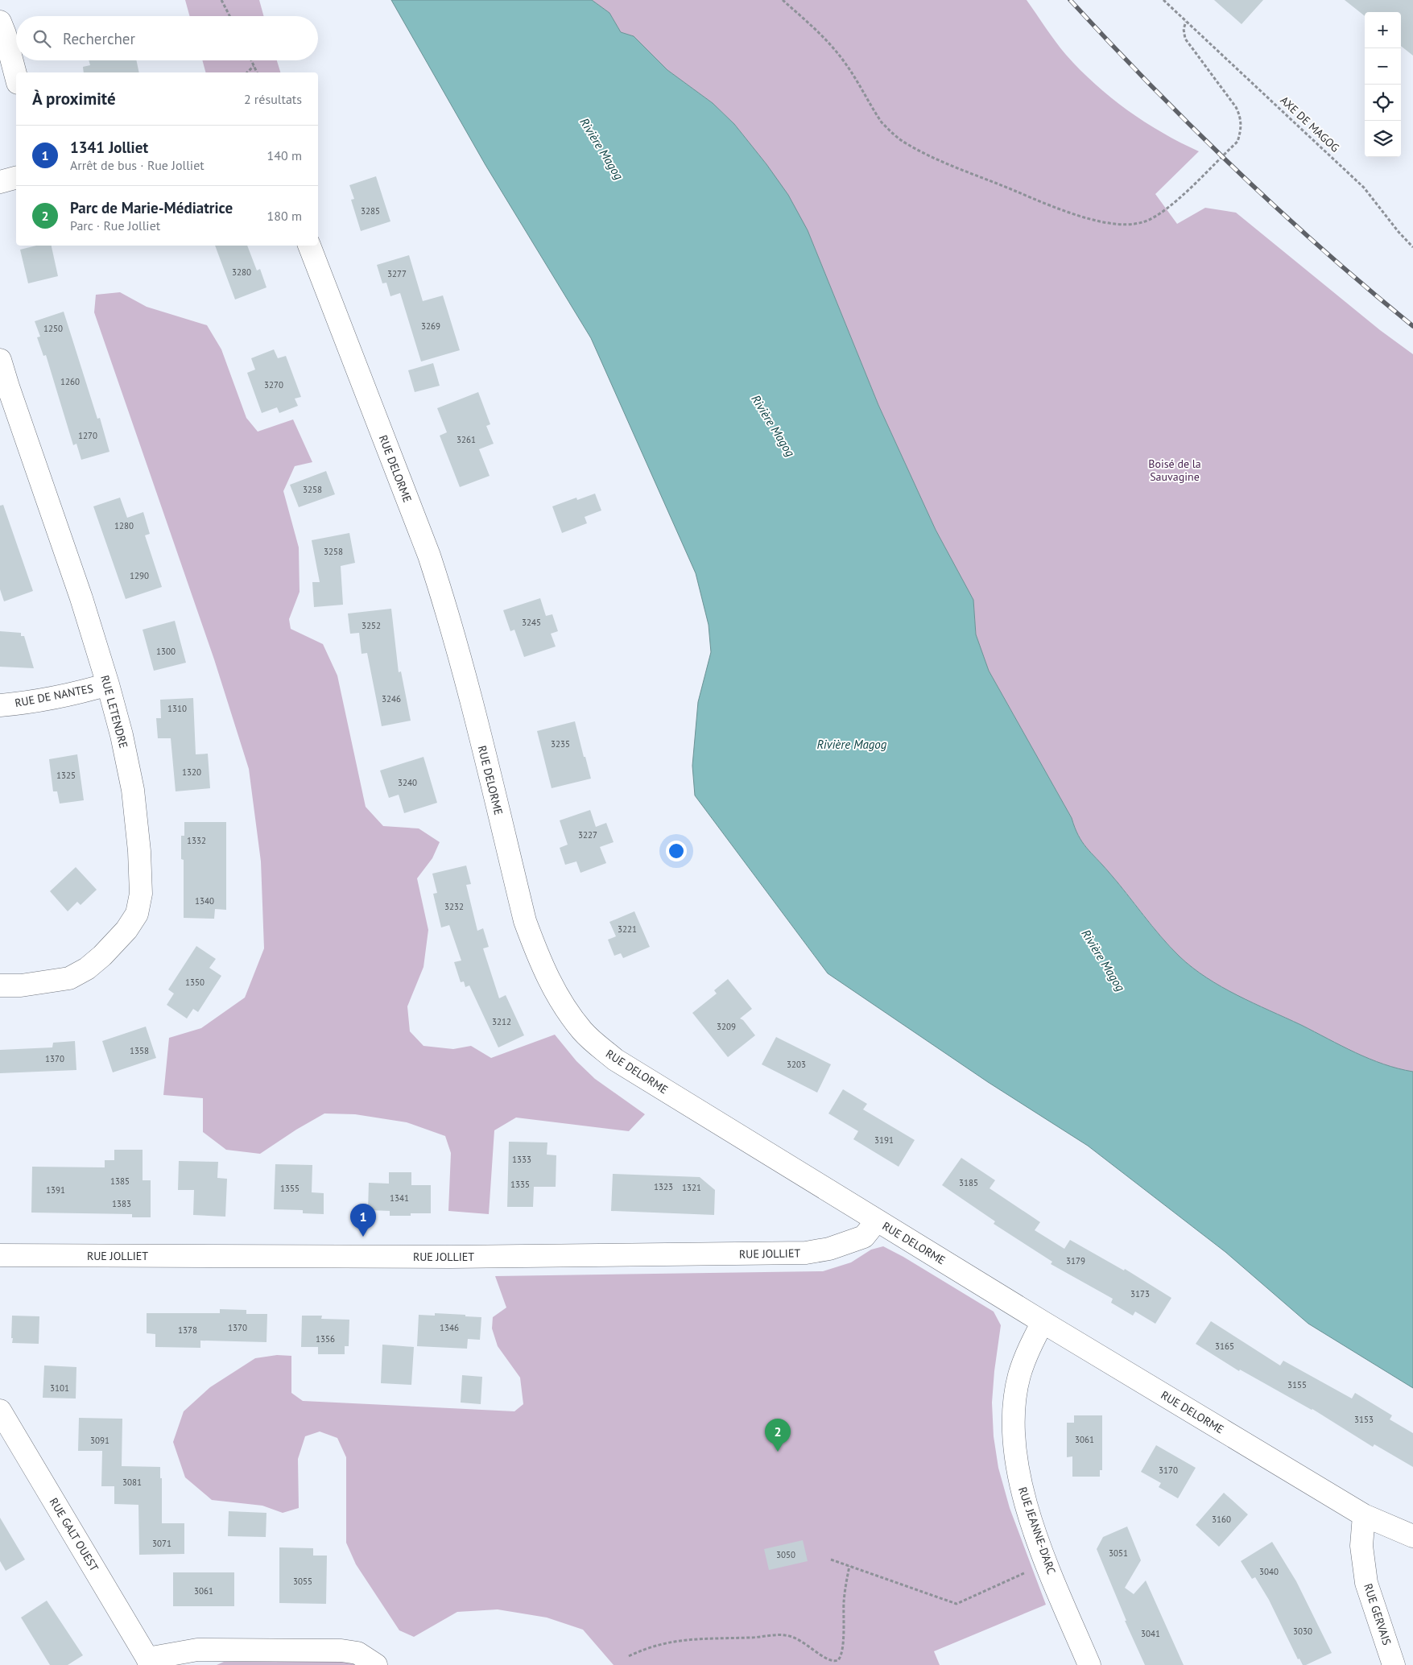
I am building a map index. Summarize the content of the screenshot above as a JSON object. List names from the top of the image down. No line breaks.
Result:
{"streets":{"street":["RUE DELORME","RUE DE NANTES","RUE LETENDRE","RUE JOLLIET","RUE JEANNE-D'ARC","RUE GALT OUEST","RUE GERVAIS"],"path":["AXE DE MAGOG"]},"crossings":[["RUE DELORME","RUE JOLLIET"],["RUE DELORME","RUE JEANNE-D'ARC"],["RUE DELORME","RUE GERVAIS"],["RUE DE NANTES","RUE LETENDRE"]],"water":["Rivière Magog"],"parks":["Boisé de la Sauvagine"],"house_numbers":["3285","3280","3277","3269","1250","1260","3270","1270","3261","3258","1280","3258","1290","3245","3252","1300","3246","1310","3235","1320","1325","3240","3227","1332","1340","3232","3221","1350","3212","3209","1358","1370","3203","3191","1333","1385","3185","1335","1323","1321","1355","1391","1341","1383","3179","3173","1370","1346","1378","1356","3165","3155","3101","3153","3061","3091","3170","3081","3160","3071","3051","3050","3040","3055","3061","3030","3041"],"page":{"map_buttons":["+","−"],"search":"Rechercher","heading":["À proximité","2 résultats"],"list":[{"mark":"1","name":"1341 Jolliet","note":"Arrêt de bus · Rue Jolliet","value":"140 m"},{"mark":"2","name":"Parc de Marie-Médiatrice","note":"Parc · Rue Jolliet","value":"180 m"}],"pins":["1","2"]}}
